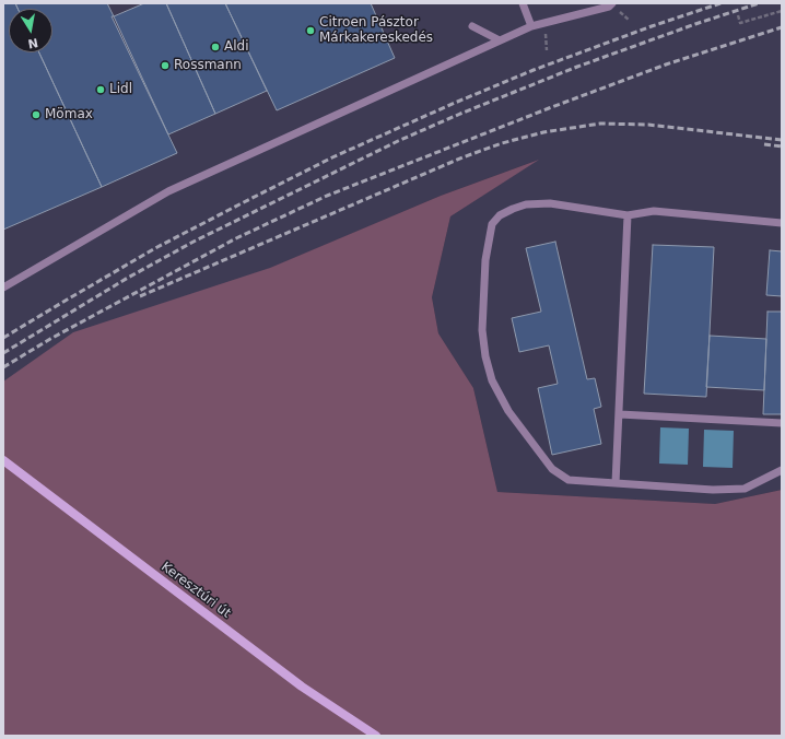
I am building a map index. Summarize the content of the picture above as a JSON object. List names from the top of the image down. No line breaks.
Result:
{"streets":{"main road":["Keresztúri út"]},"places":["Citroen Pásztor Márkakereskedés","Aldi","Rossmann","Lidl","Mömax"],"north":"bottom"}
